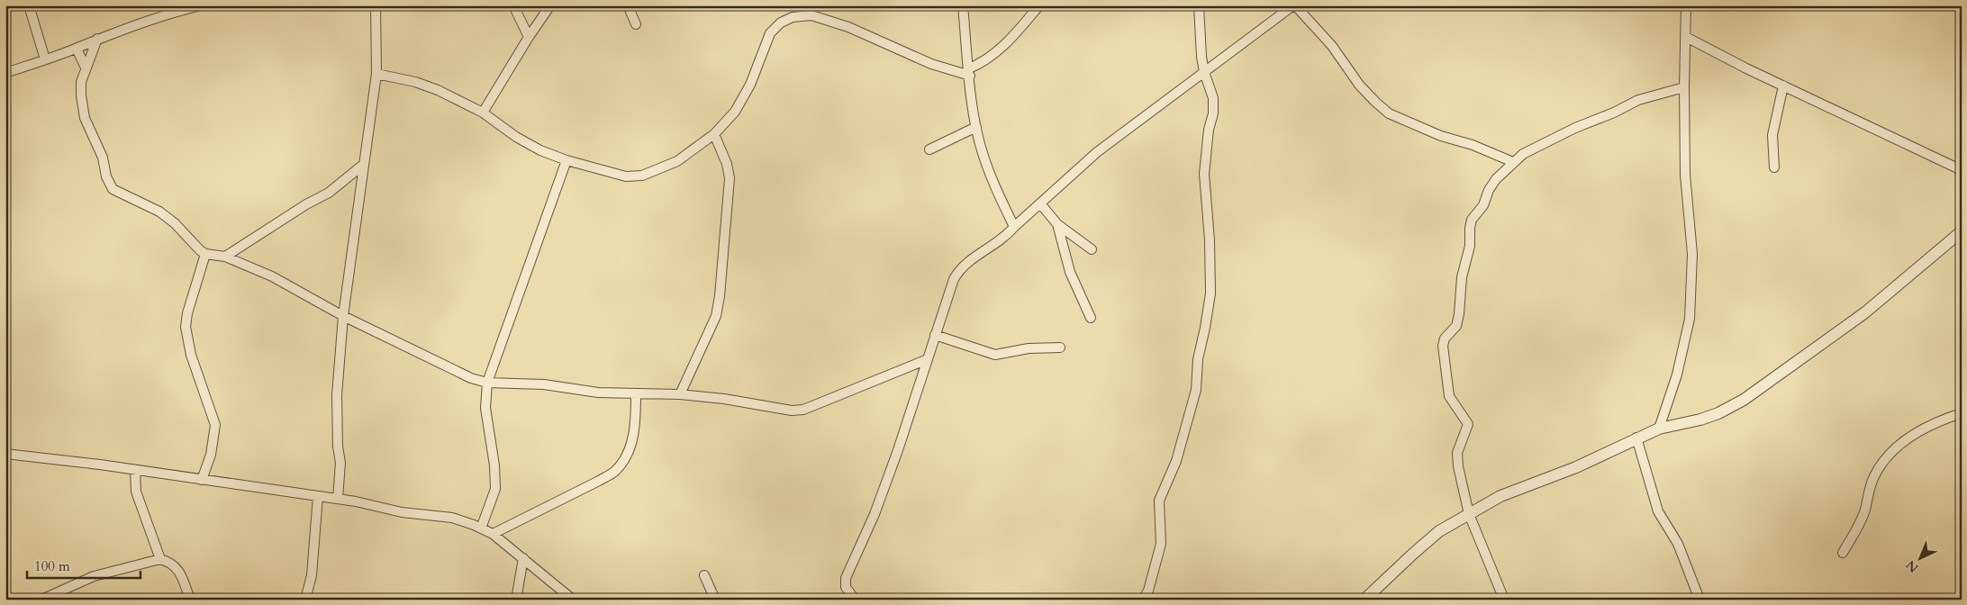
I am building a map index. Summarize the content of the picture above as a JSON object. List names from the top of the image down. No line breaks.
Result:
{"scale_bar":"100 m","north":"bottom left"}
